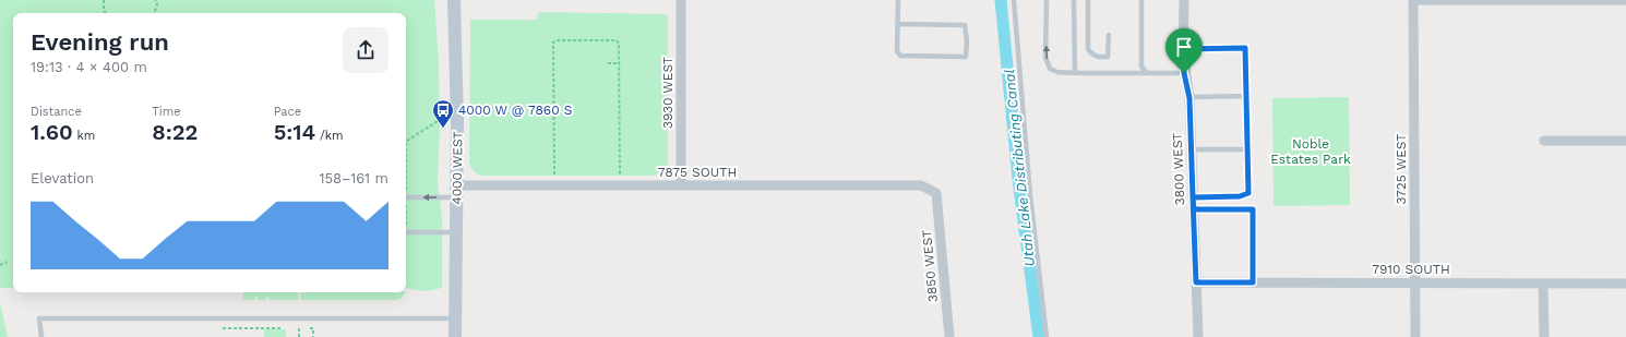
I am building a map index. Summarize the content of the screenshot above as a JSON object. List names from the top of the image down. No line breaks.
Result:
{"streets":{"main road":["4000 WEST"],"street":["3930 WEST","3800 WEST","3725 WEST","7875 SOUTH","3850 WEST","7910 SOUTH"]},"crossings":[["3930 WEST","7875 SOUTH"],["4000 WEST","7875 SOUTH"],["3800 WEST","7910 SOUTH"],["3725 WEST","7910 SOUTH"],["7875 SOUTH","3850 WEST"]],"water":["Utah Lake Distributing Canal"],"parks":["Noble Estates Park"],"places":{"bus stop":["4000 W @ 7860 S"]},"page":{"heading":["Evening run","19:13 · 4 × 400 m"],"stats":[["Distance","1.60 km"],["Time","8:22"],["Pace","5:14 /km"]],"chart":["Elevation","158–161 m"]}}
